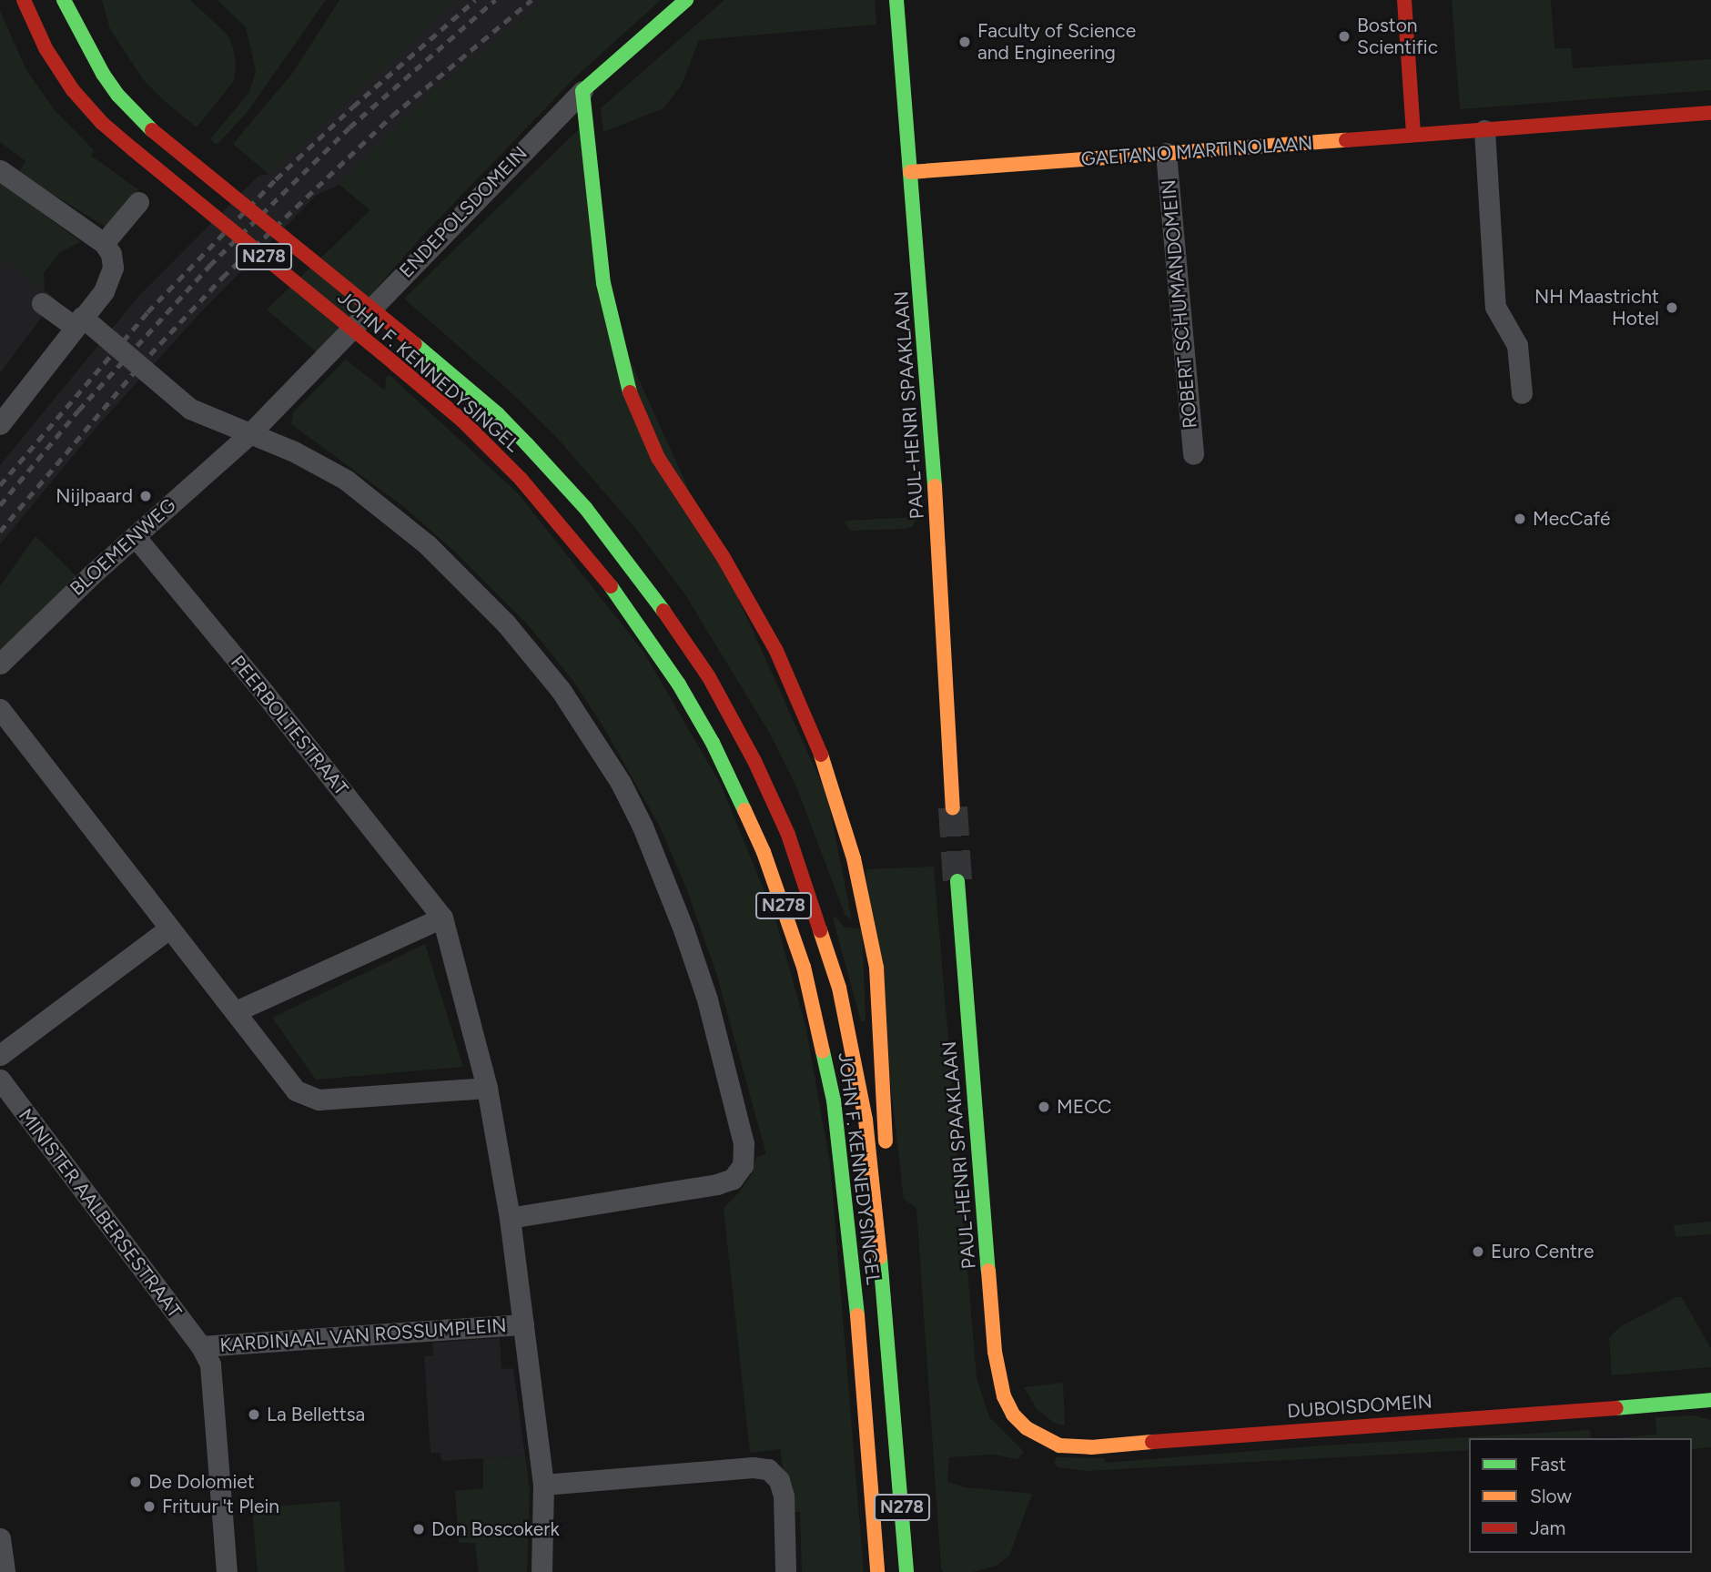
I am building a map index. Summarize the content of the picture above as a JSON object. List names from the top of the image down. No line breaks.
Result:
{"streets":{"main road":["GAETANO MARTINOLAAN","ENDEPOLSDOMEIN","N278","JOHN F. KENNEDYSINGEL","PAUL-HENRI SPAAKLAAN","DUBOISDOMEIN"],"street":["ROBERT SCHUMANDOMEIN","BLOEMENWEG","PEERBOLTESTRAAT","MINISTER AALBERSESTRAAT","KARDINAAL VAN ROSSUMPLEIN"]},"crossings":[["GAETANO MARTINOLAAN","ROBERT SCHUMANDOMEIN"],["GAETANO MARTINOLAAN","PAUL-HENRI SPAAKLAAN"],["ENDEPOLSDOMEIN","BLOEMENWEG"],["PAUL-HENRI SPAAKLAAN","DUBOISDOMEIN"],["BLOEMENWEG","PEERBOLTESTRAAT"],["PEERBOLTESTRAAT","KARDINAAL VAN ROSSUMPLEIN"],["MINISTER AALBERSESTRAAT","KARDINAAL VAN ROSSUMPLEIN"]],"places":["Boston Scientific","Faculty of Science and Engineering","NH Maastricht Hotel","Nijlpaard","MecCafé","MECC","Euro Centre","La Bellettsa","De Dolomiet","Frituur 't Plein","Don Boscokerk"],"legend":["Fast","Slow","Jam"]}
